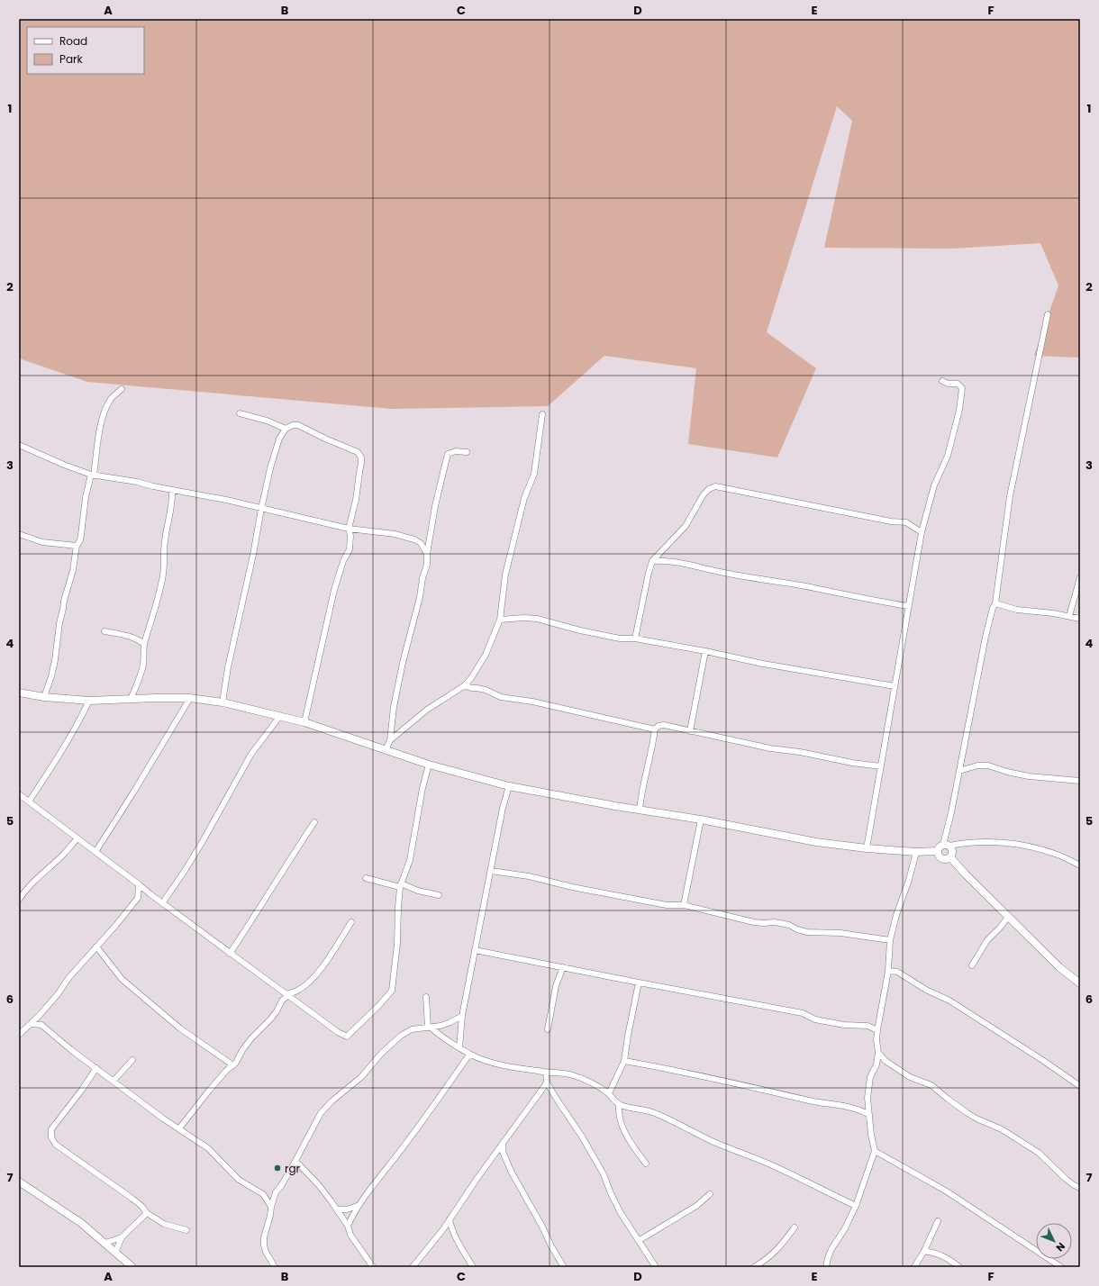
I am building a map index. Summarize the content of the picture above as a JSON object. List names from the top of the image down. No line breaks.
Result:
{"places":["rgr"],"legend":["Road","Park"],"north":"bottom right","grid":{"columns":["A","B","C","D","E","F"],"rows":["1","2","3","4","5","6","7"]}}
